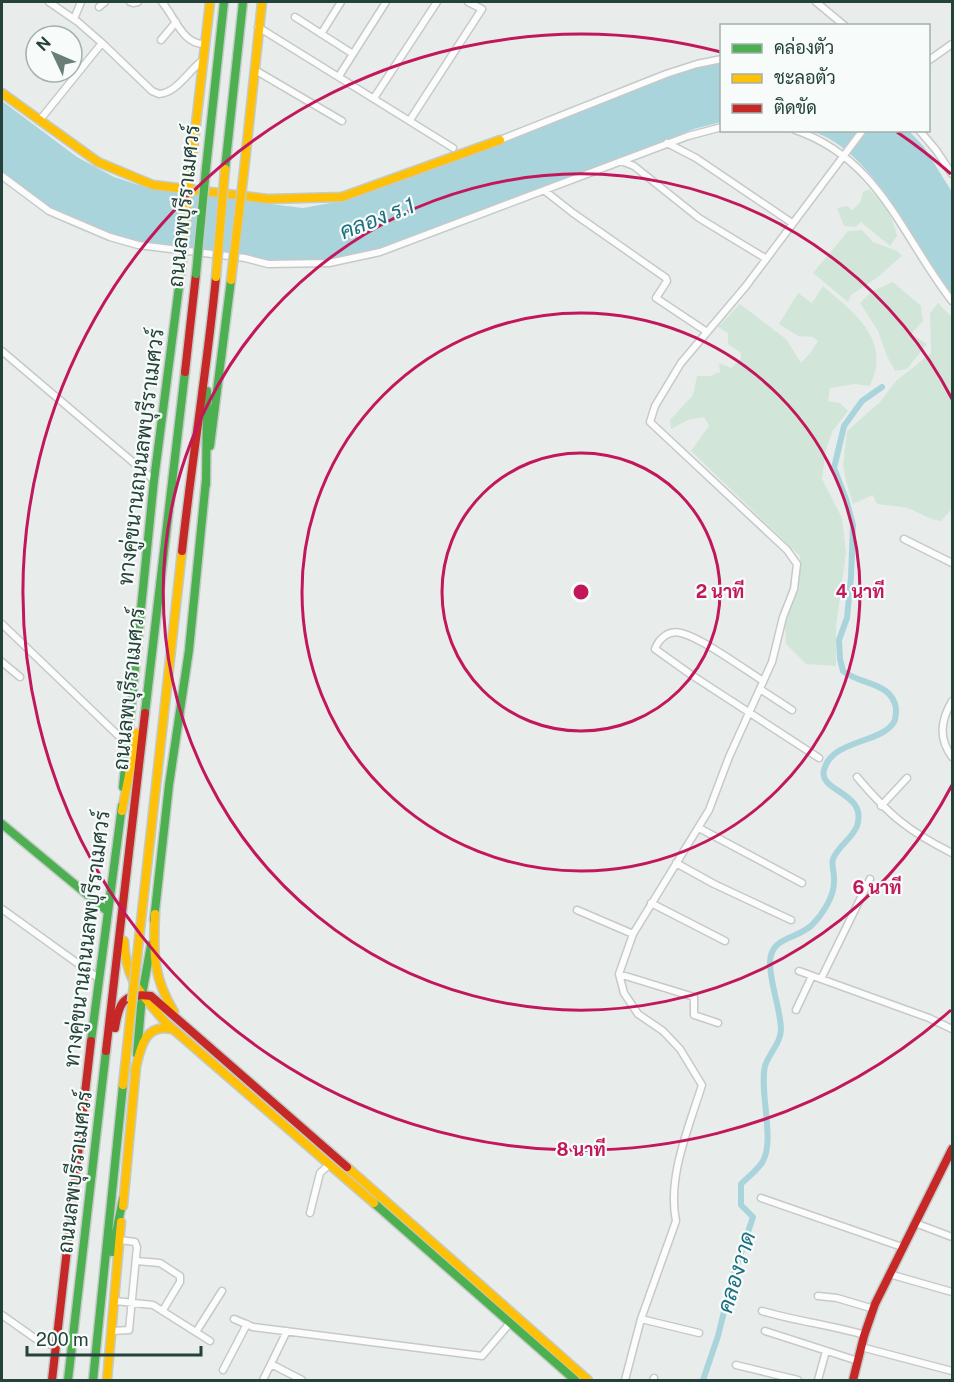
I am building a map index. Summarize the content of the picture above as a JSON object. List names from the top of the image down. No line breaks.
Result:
{"streets":{"main road":["ถนนลพบุรีราเมศวร์","ทางคู่ขนานถนนลพบุรีราเมศวร์"]},"water":["คลอง ร.1","คลองวาด"],"legend":["คล่องตัว","ชะลอตัว","ติดขัด"],"scale_bar":"200 m","north":"top left","rings":["2 นาที","4 นาที","6 นาที","8 นาที"]}
